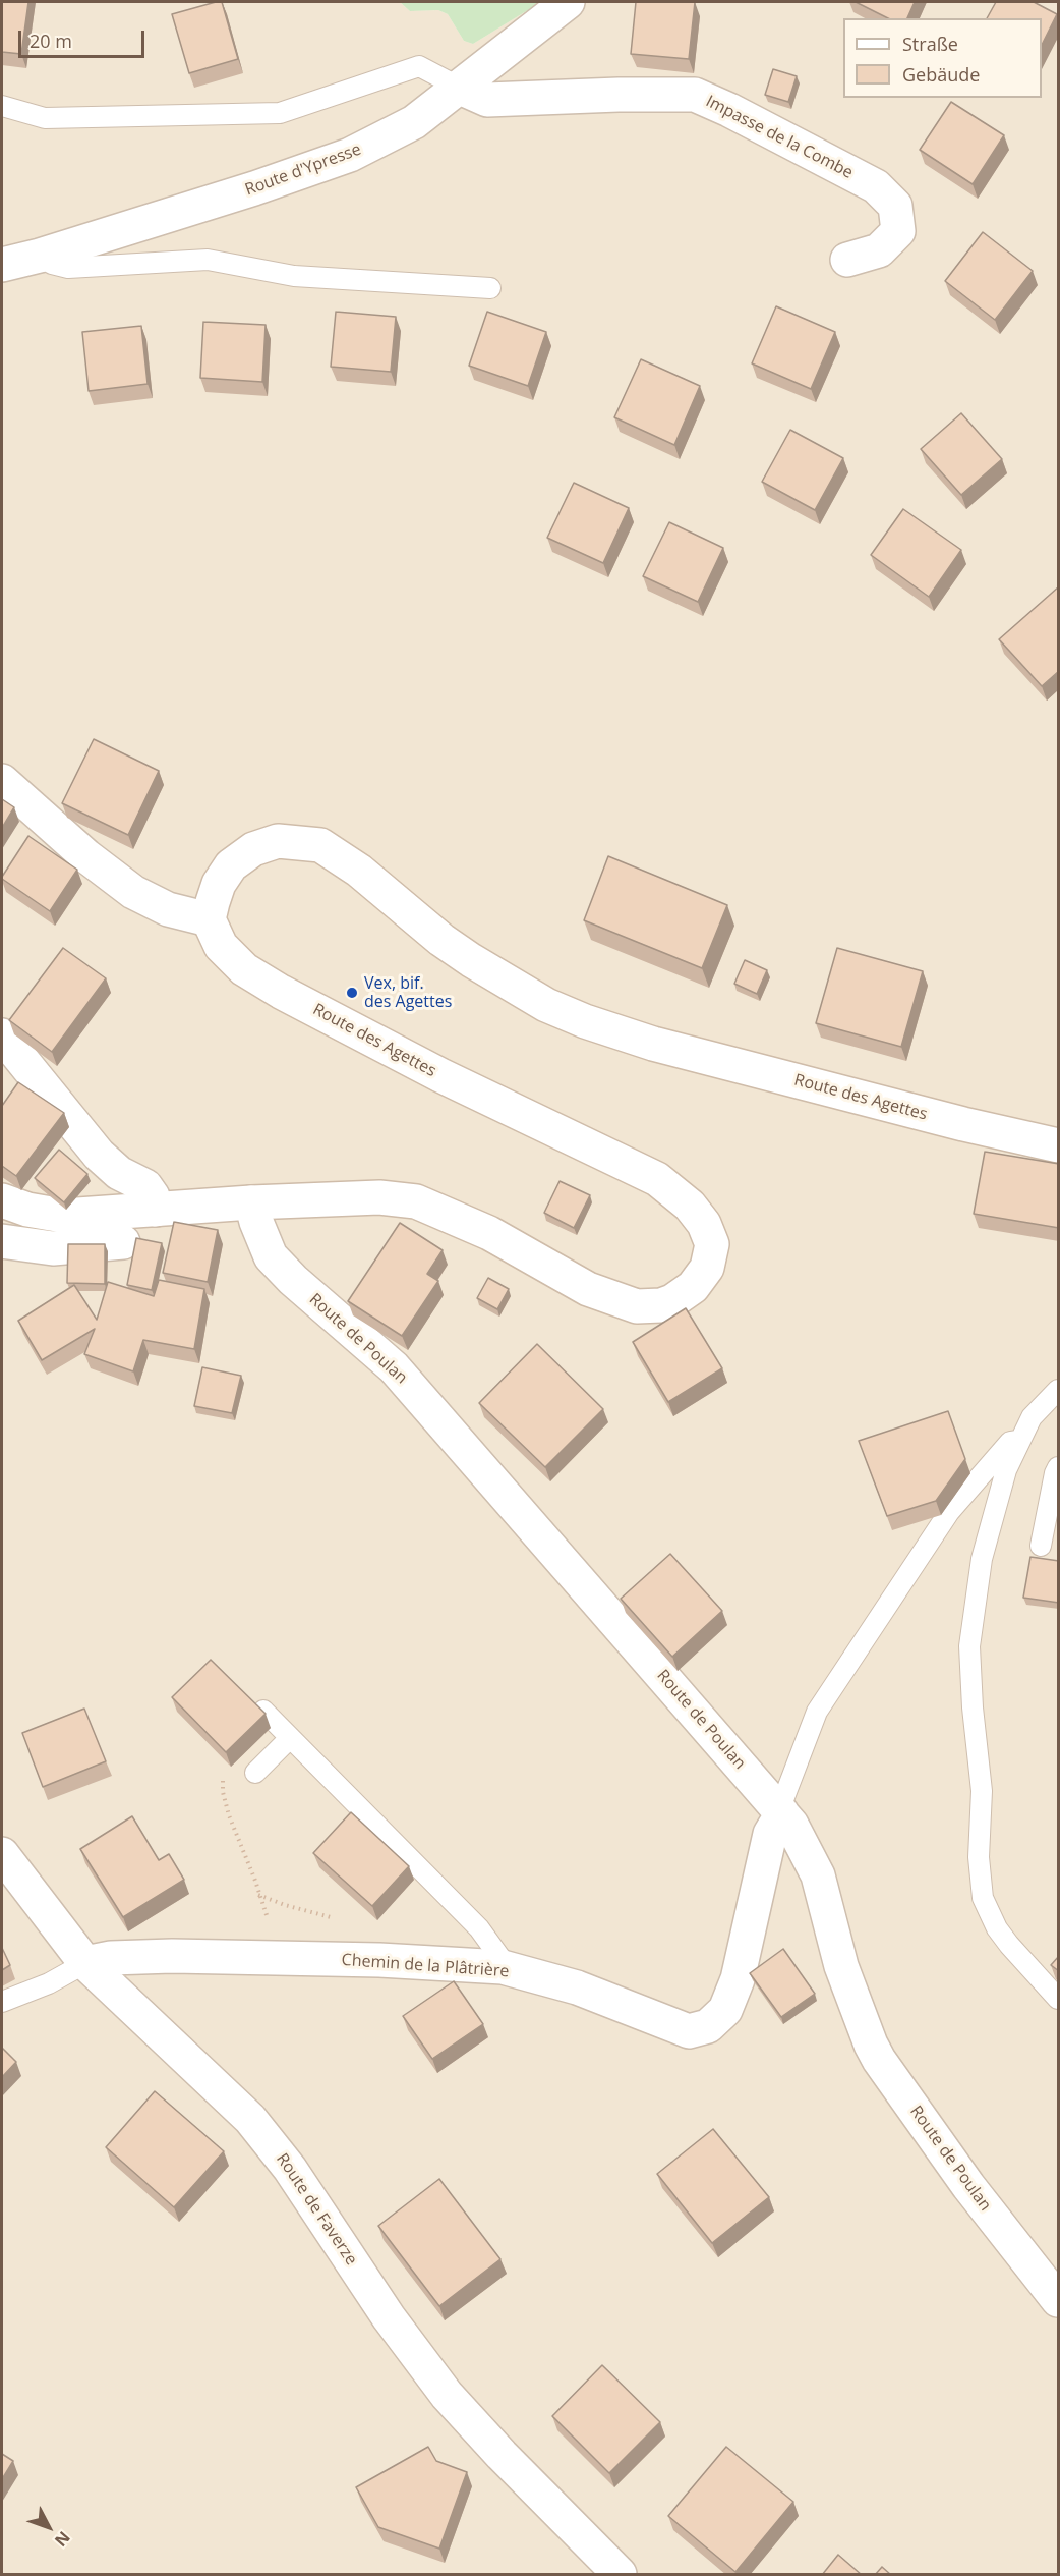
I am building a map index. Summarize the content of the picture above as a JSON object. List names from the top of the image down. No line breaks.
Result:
{"streets":{"street":["Impasse de la Combe","Route d'Ypresse","Route des Agettes","Route de Poulan","Chemin de la Plâtrière","Route de Faverze"]},"crossings":[["Impasse de la Combe","Route d'Ypresse"],["Route des Agettes","Route de Poulan"],["Route de Poulan","Chemin de la Plâtrière"],["Chemin de la Plâtrière","Route de Faverze"]],"places":["Vex, bif. des Agettes"],"legend":["Straße","Gebäude"],"scale_bar":"20 m","north":"bottom right"}
